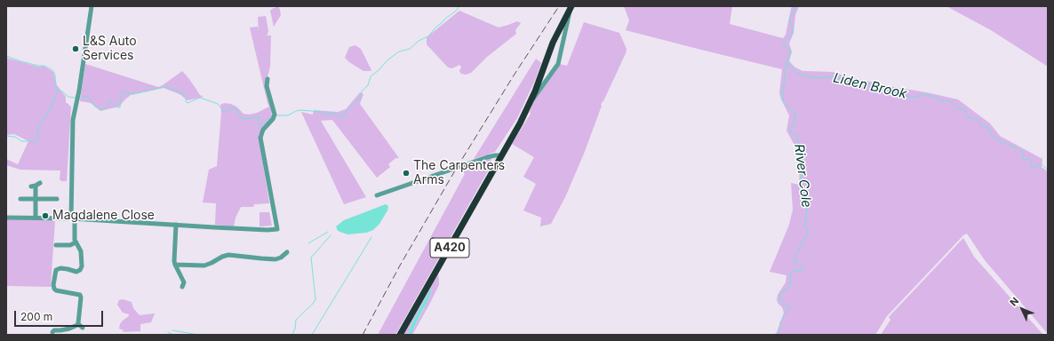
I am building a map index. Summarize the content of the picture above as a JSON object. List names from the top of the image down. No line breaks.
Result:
{"streets":{"highway":["A420"]},"water":["Liden Brook","River Cole"],"places":["L&S Auto Services","The Carpenters Arms","Magdalene Close"],"scale_bar":"200 m","north":"top left"}
